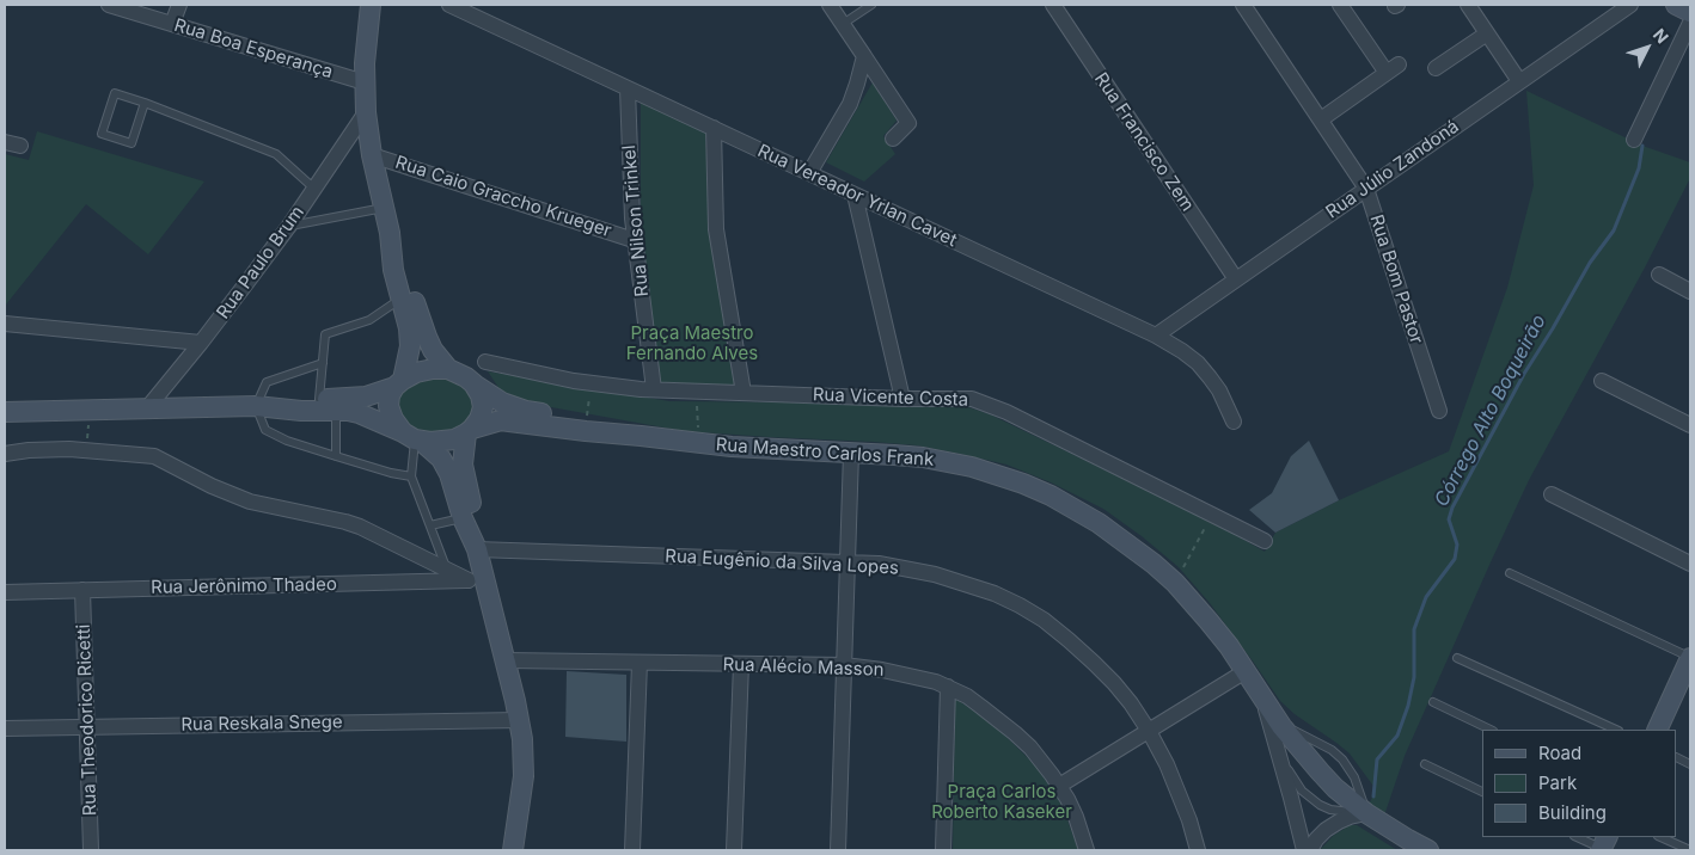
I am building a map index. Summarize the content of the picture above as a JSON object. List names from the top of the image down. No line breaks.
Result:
{"streets":{"main road":["Rua Maestro Carlos Frank"],"street":["Rua Boa Esperança","Rua Francisco Zem","Rua Júlio Zandoná","Rua Vereador Yrlan Cavet","Rua Caio Graccho Krueger","Rua Nilson Trinkel","Rua Paulo Brum","Rua Bom Pastor","Rua Vicente Costa","Rua Eugênio da Silva Lopes","Rua Jerônimo Thadeo","Rua Alécio Masson","Rua Theodorico Ricetti","Rua Reskala Snege"]},"crossings":[["Rua Francisco Zem","Rua Júlio Zandoná"],["Rua Júlio Zandoná","Rua Vereador Yrlan Cavet"],["Rua Júlio Zandoná","Rua Bom Pastor"],["Rua Vereador Yrlan Cavet","Rua Nilson Trinkel"],["Rua Caio Graccho Krueger","Rua Nilson Trinkel"],["Rua Nilson Trinkel","Rua Vicente Costa"],["Rua Jerônimo Thadeo","Rua Theodorico Ricetti"],["Rua Theodorico Ricetti","Rua Reskala Snege"]],"water":["Córrego Alto Boqueirão"],"parks":["Praça Maestro Fernando Alves","Praça Carlos Roberto Kaseker"],"legend":["Road","Park","Building"],"north":"top right"}
